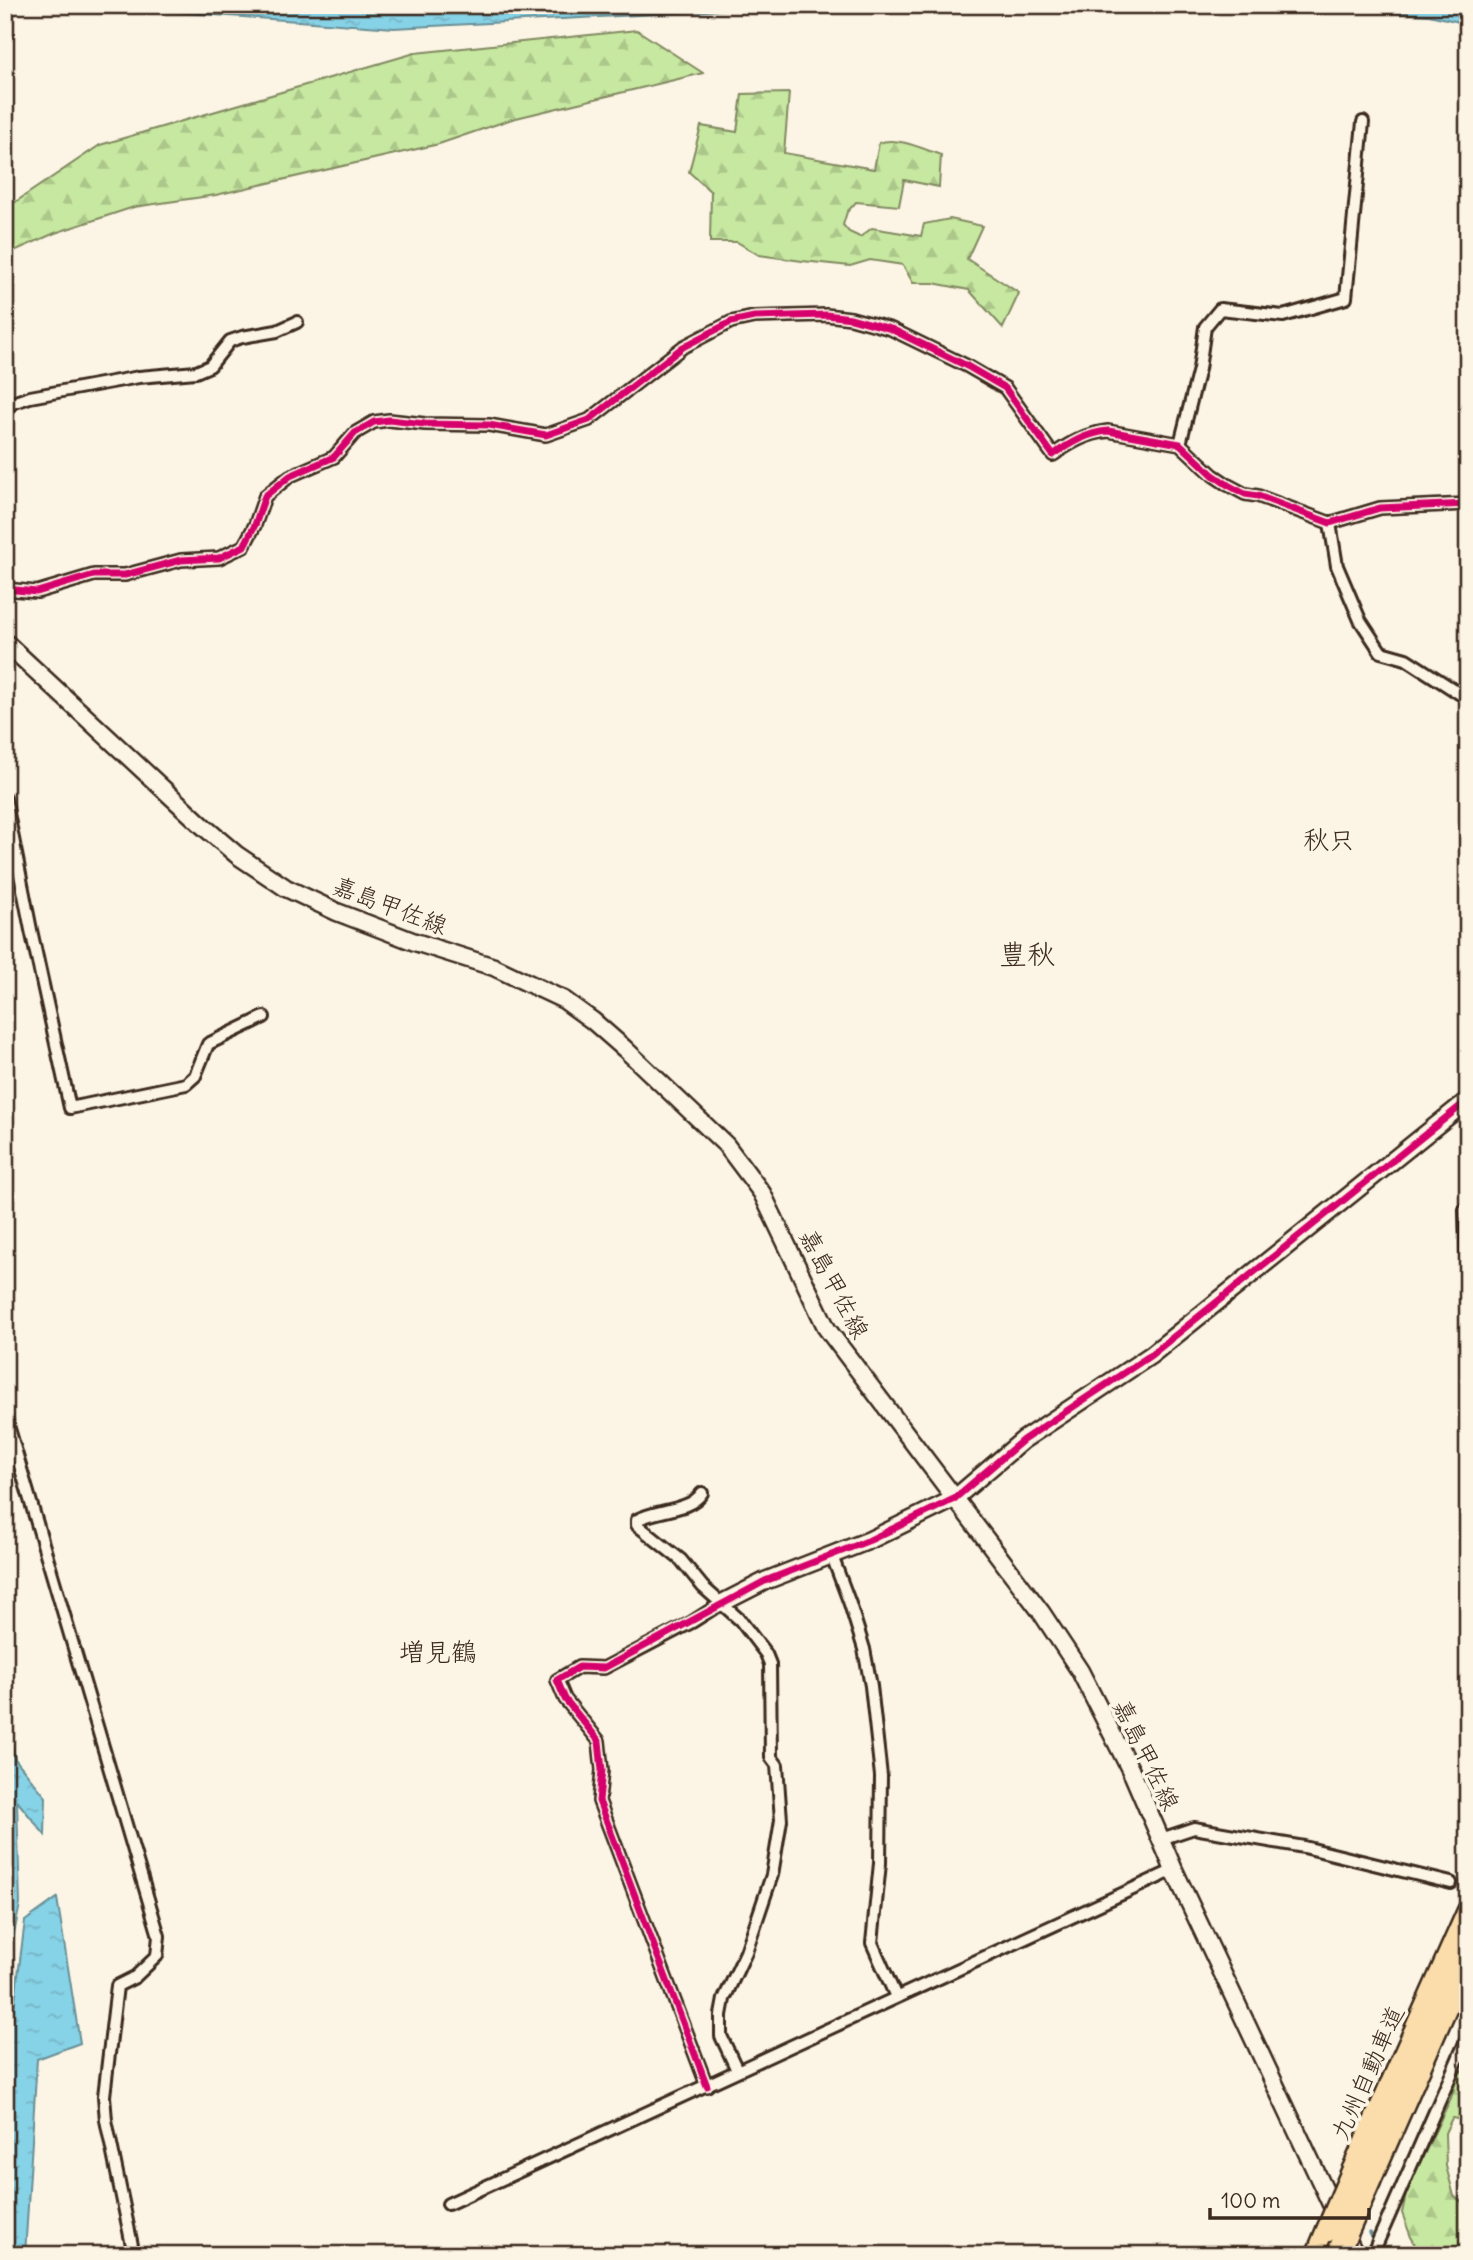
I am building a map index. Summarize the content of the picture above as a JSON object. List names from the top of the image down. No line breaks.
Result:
{"streets":{"highway":["九州自動車道"],"main road":["嘉島甲佐線"]},"crossings":[["嘉島甲佐線","九州自動車道"]],"districts":["秋只","豊秋","増見鶴"],"scale_bar":"100 m"}
